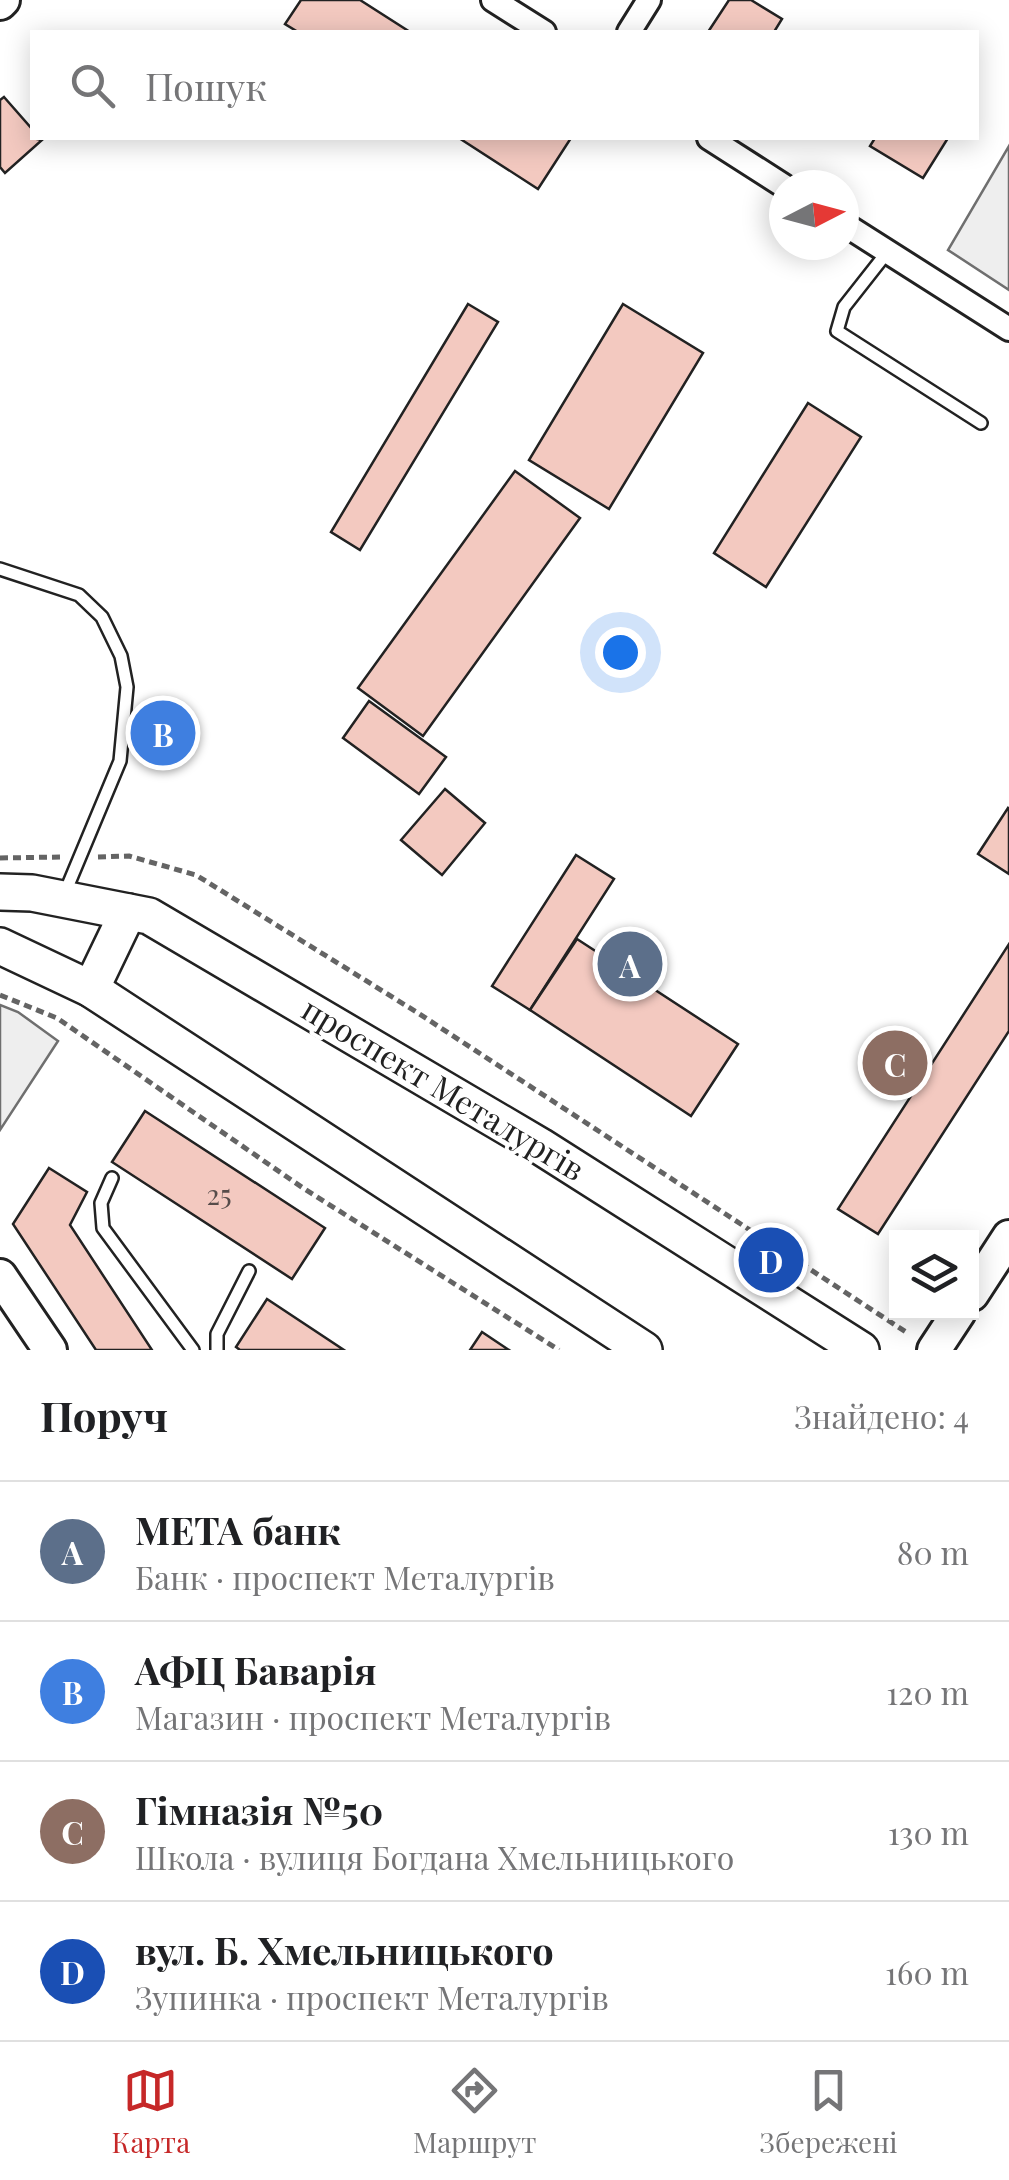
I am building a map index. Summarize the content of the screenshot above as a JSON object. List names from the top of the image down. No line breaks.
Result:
{"streets":{"main road":["проспект Металургів"]},"house_numbers":["25"],"north":"right","page":{"search":"Пошук","pins":["B","A","C","D"],"heading":["Поруч","Знайдено: 4"],"list":[{"mark":"A","name":"МЕТА банк","note":"Банк · проспект Металургів","value":"80 m"},{"mark":"B","name":"АФЦ Баварiя","note":"Магазин · проспект Металургів","value":"120 m"},{"mark":"C","name":"Гімназія №50","note":"Школа · вулиця Богдана Хмельницького","value":"130 m"},{"mark":"D","name":"вул. Б. Хмельницького","note":"Зупинка · проспект Металургів","value":"160 m"}],"nav":["Карта","Маршрут","Збережені"]}}
